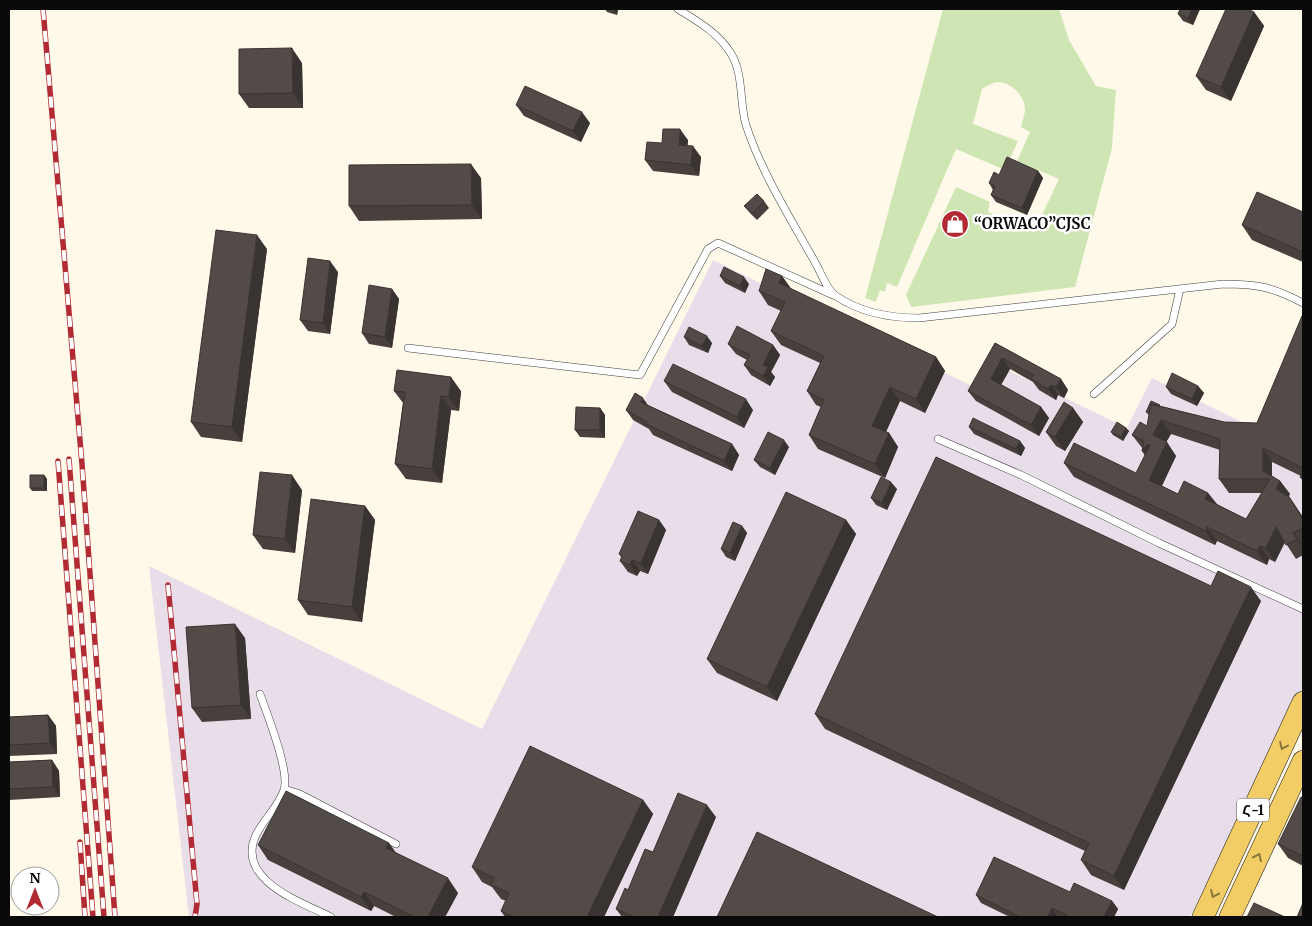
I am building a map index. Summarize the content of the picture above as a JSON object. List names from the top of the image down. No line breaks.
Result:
{"streets":{"main road":["Հ-1"]},"places":{"shop":["“ORWACO”CJSC"]},"north":"top"}
